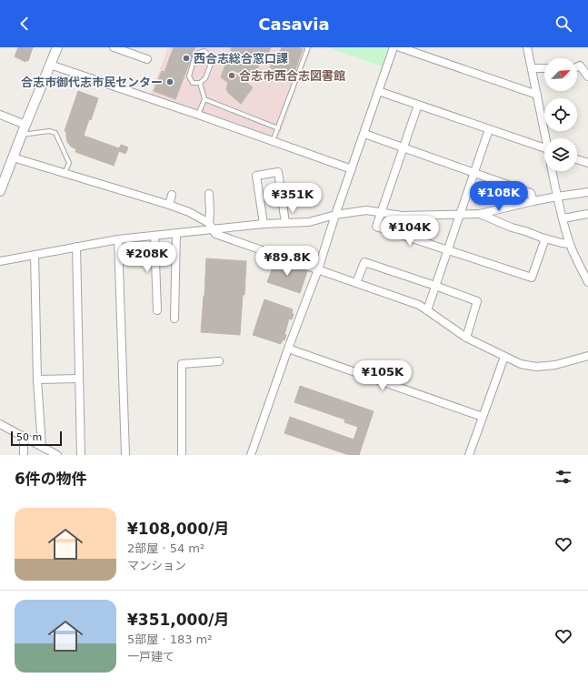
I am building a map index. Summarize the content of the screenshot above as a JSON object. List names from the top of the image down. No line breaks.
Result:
{"places":["西合志総合窓口課","合志市西合志図書館","合志市御代志市民センター"],"scale_bar":"50 m","north":"top right","page":{"header":"Casavia","price":["¥108K","¥351K","¥104K","¥208K","¥89.8K","¥105K"],"scale":"50 m","heading":"6件の物件","list":[{"name":"¥108,000/月","note":"2部屋 · 54 m² · マンション"},{"name":"¥351,000/月","note":"5部屋 · 183 m² · 一戸建て"}]}}
